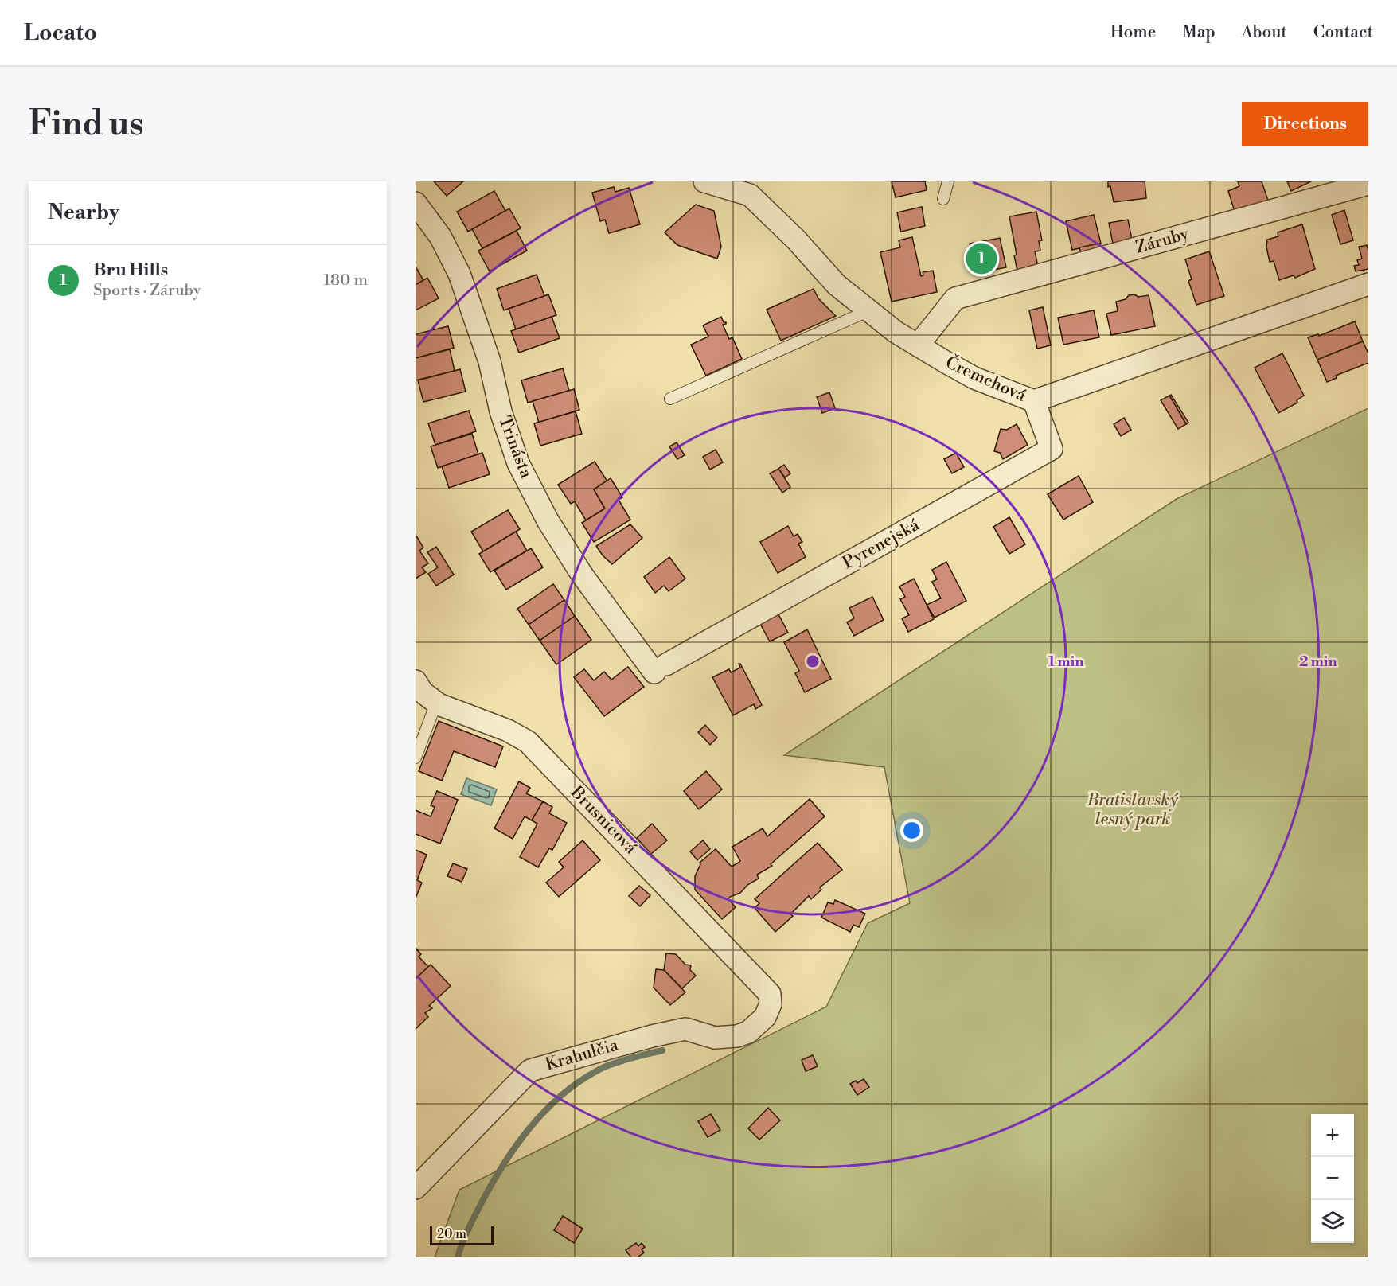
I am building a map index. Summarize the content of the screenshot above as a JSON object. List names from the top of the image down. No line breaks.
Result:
{"streets":{"street":["Záruby","Čremchová","Trinásta","Pyrenejská","Brusnicová","Krahulčia"]},"crossings":[["Záruby","Čremchová"],["Čremchová","Pyrenejská"],["Trinásta","Pyrenejská"],["Brusnicová","Krahulčia"]],"parks":["Bratislavský lesný park"],"scale_bar":"20 m","page":{"header":"Locato","nav":["Home","Map","About","Contact"],"buttons":"Directions","title":"Find us","heading":"Nearby","pins":"1","list":[{"mark":"1","name":"Bru Hills","note":"Sports · Záruby","value":"180 m"}],"map_buttons":["+","−"],"scale":"20 m"},"rings":["1 min","2 min"]}
